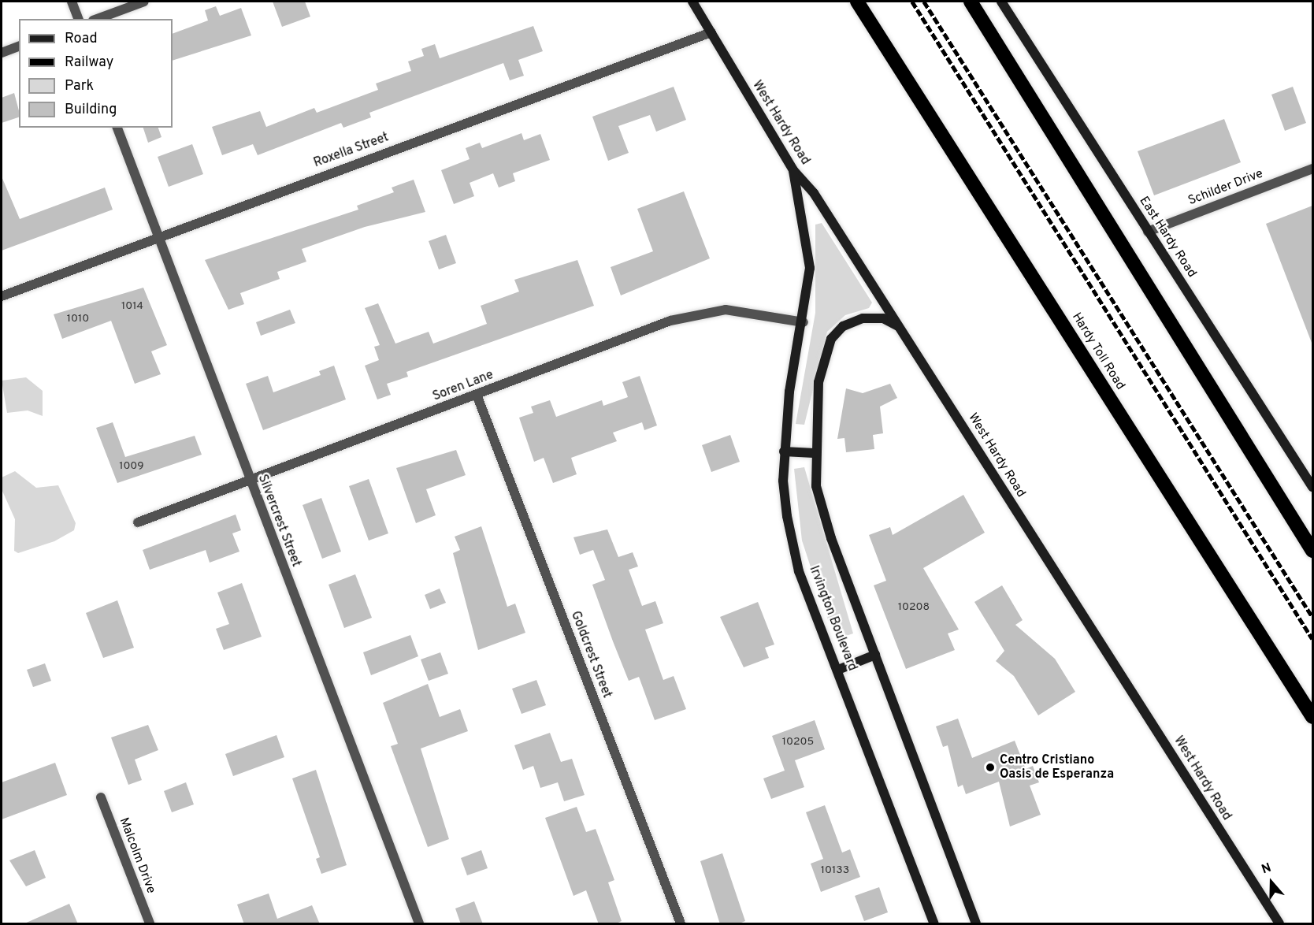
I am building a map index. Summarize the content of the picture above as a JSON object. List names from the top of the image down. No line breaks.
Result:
{"streets":{"highway":["Hardy Toll Road"],"main road":["West Hardy Road","East Hardy Road","Irvington Boulevard"],"street":["Roxella Street","Schilder Drive","Soren Lane","Silvercrest Street","Goldcrest Street","Malcolm Drive"]},"crossings":[["West Hardy Road","Roxella Street"],["West Hardy Road","Irvington Boulevard"],["Roxella Street","Silvercrest Street"],["Schilder Drive","East Hardy Road"],["Soren Lane","Silvercrest Street"],["Soren Lane","Irvington Boulevard"],["Soren Lane","Goldcrest Street"]],"places":["Centro Cristiano Oasis de Esperanza"],"house_numbers":["1014","1010","1009","10208","10205","10133"],"legend":["Road","Railway","Park","Building"],"north":"top"}
